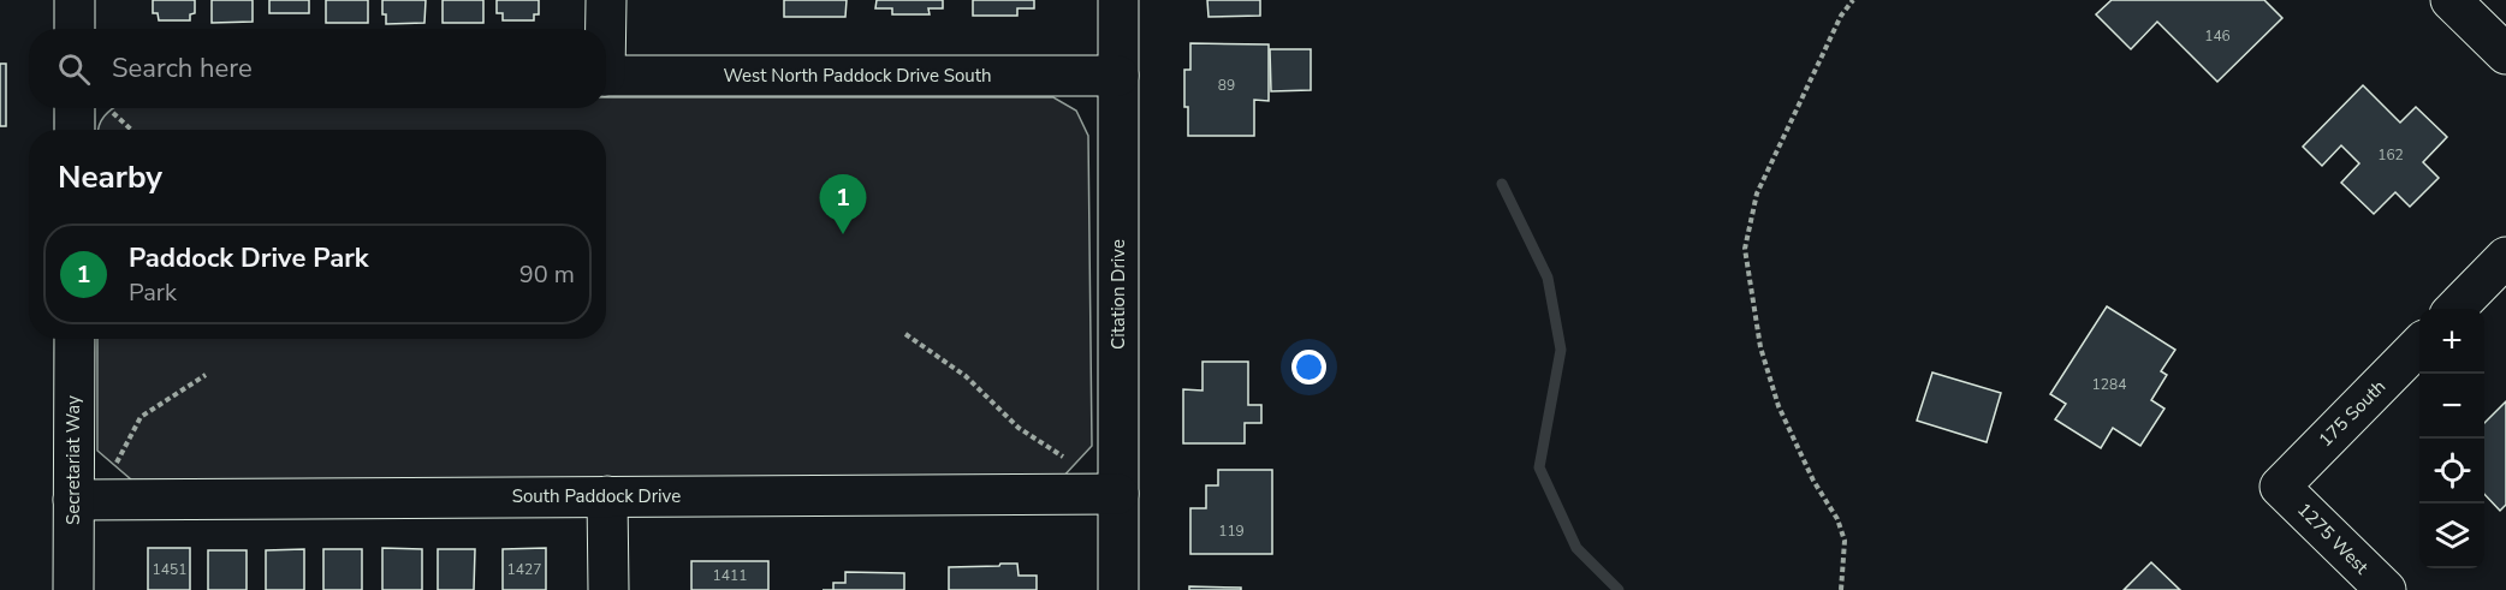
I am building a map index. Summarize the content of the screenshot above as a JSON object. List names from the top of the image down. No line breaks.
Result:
{"streets":{"street":["West North Paddock Drive South","Citation Drive","175 South","Secretariat Way","South Paddock Drive","1275 West"]},"crossings":[["West North Paddock Drive South","Citation Drive"],["Citation Drive","South Paddock Drive"],["175 South","1275 West"],["Secretariat Way","South Paddock Drive"]],"house_numbers":["146","89","162","1284","119","1451","1427","1411"],"page":{"search":"Search here","heading":"Nearby","pins":"1","list":[{"mark":"1","name":"Paddock Drive Park","note":"Park","value":"90 m"}],"map_buttons":["+","−"]}}
